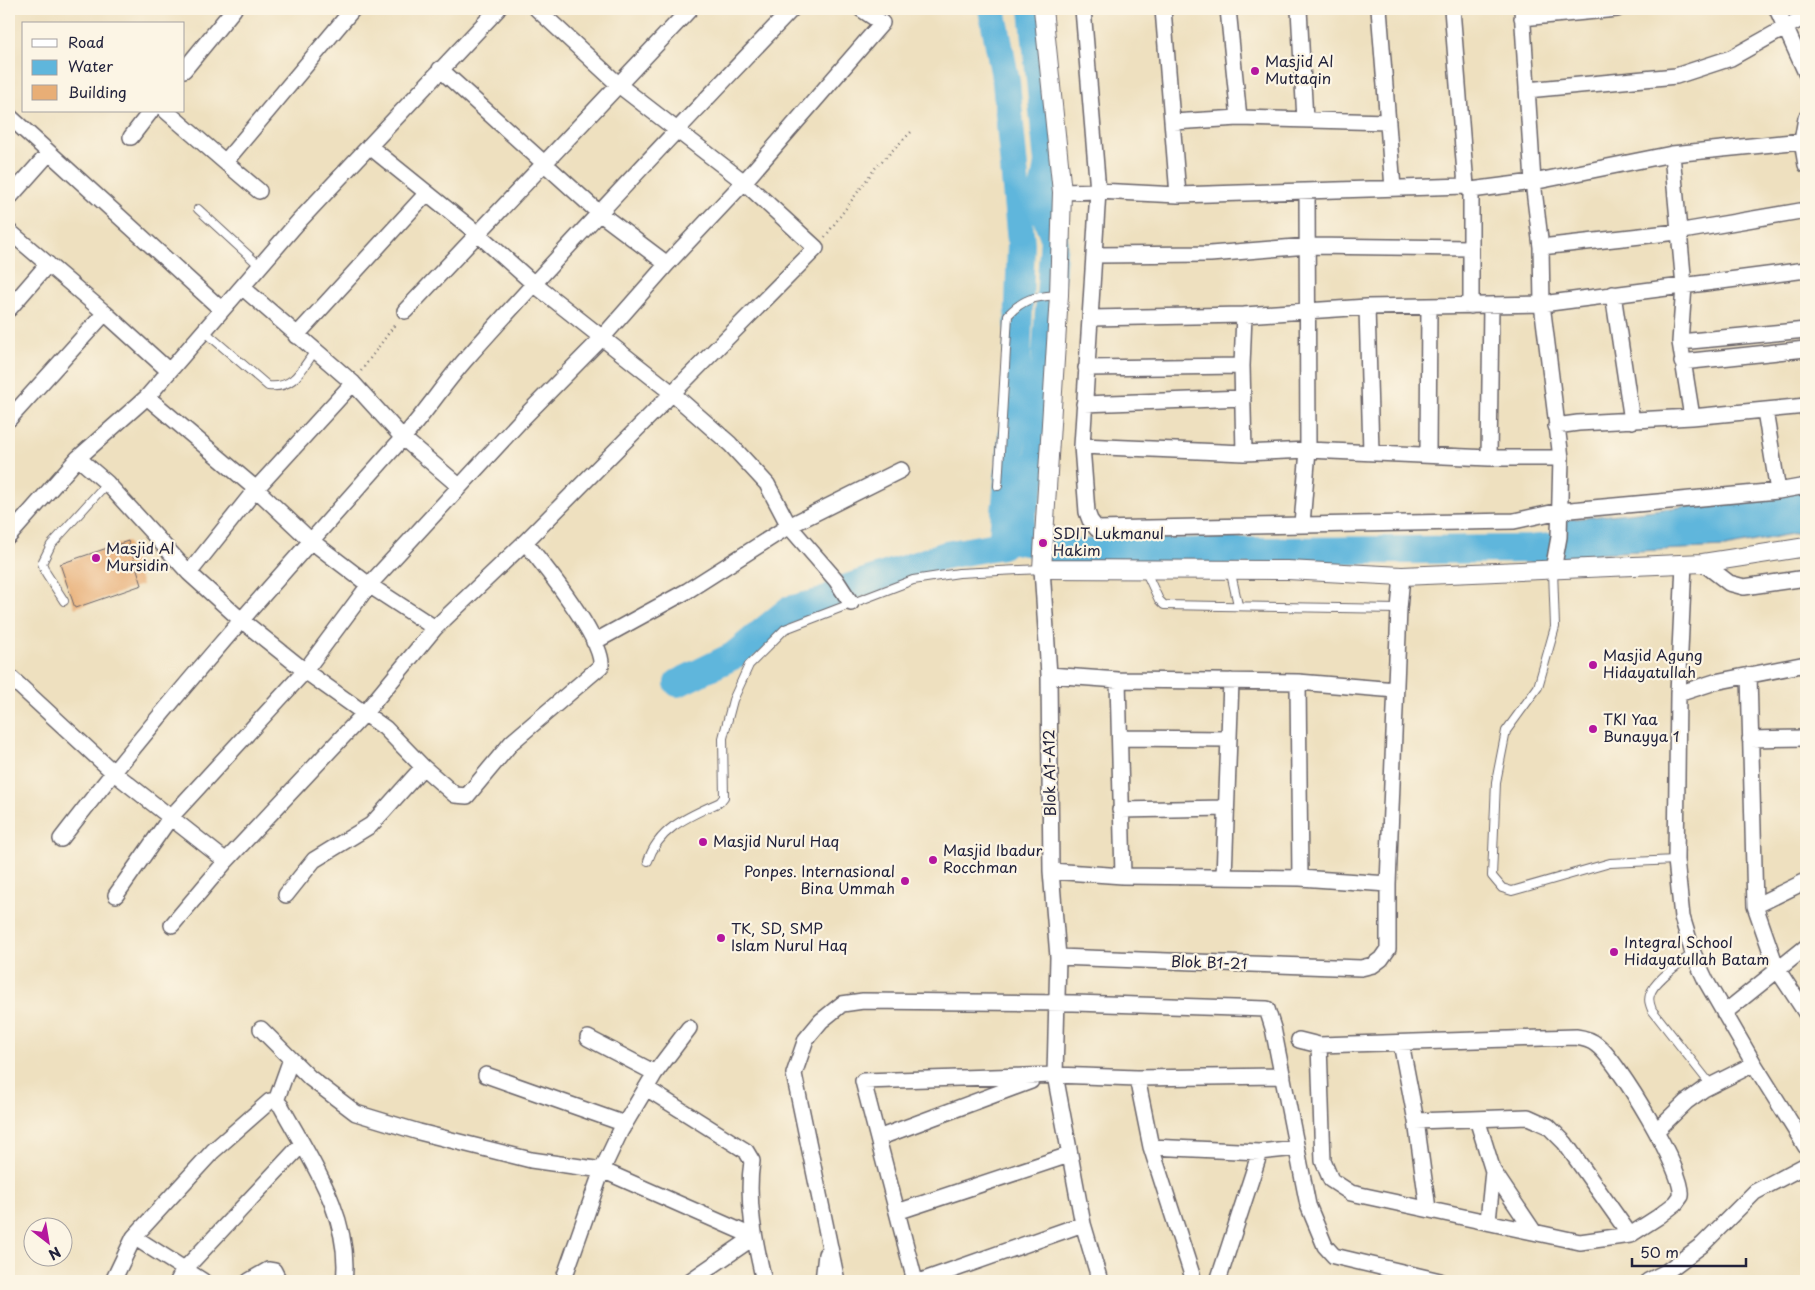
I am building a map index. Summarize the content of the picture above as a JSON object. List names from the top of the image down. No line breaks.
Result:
{"streets":{"street":["Blok A1-A12","Blok B1-21"]},"crossings":[["Blok A1-A12","Blok B1-21"]],"places":["Masjid Al Muttaqin","SDIT Lukmanul Hakim","Masjid Al Mursidin","Masjid Agung Hidayatullah","TKI Yaa Bunayya 1","Masjid Nurul Haq","Masjid Ibadur Rocchman","Ponpes. Internasional Bina Ummah","TK, SD, SMP Islam Nurul Haq","Integral School Hidayatullah Batam"],"legend":["Road","Water","Building"],"scale_bar":"50 m","north":"bottom right"}
